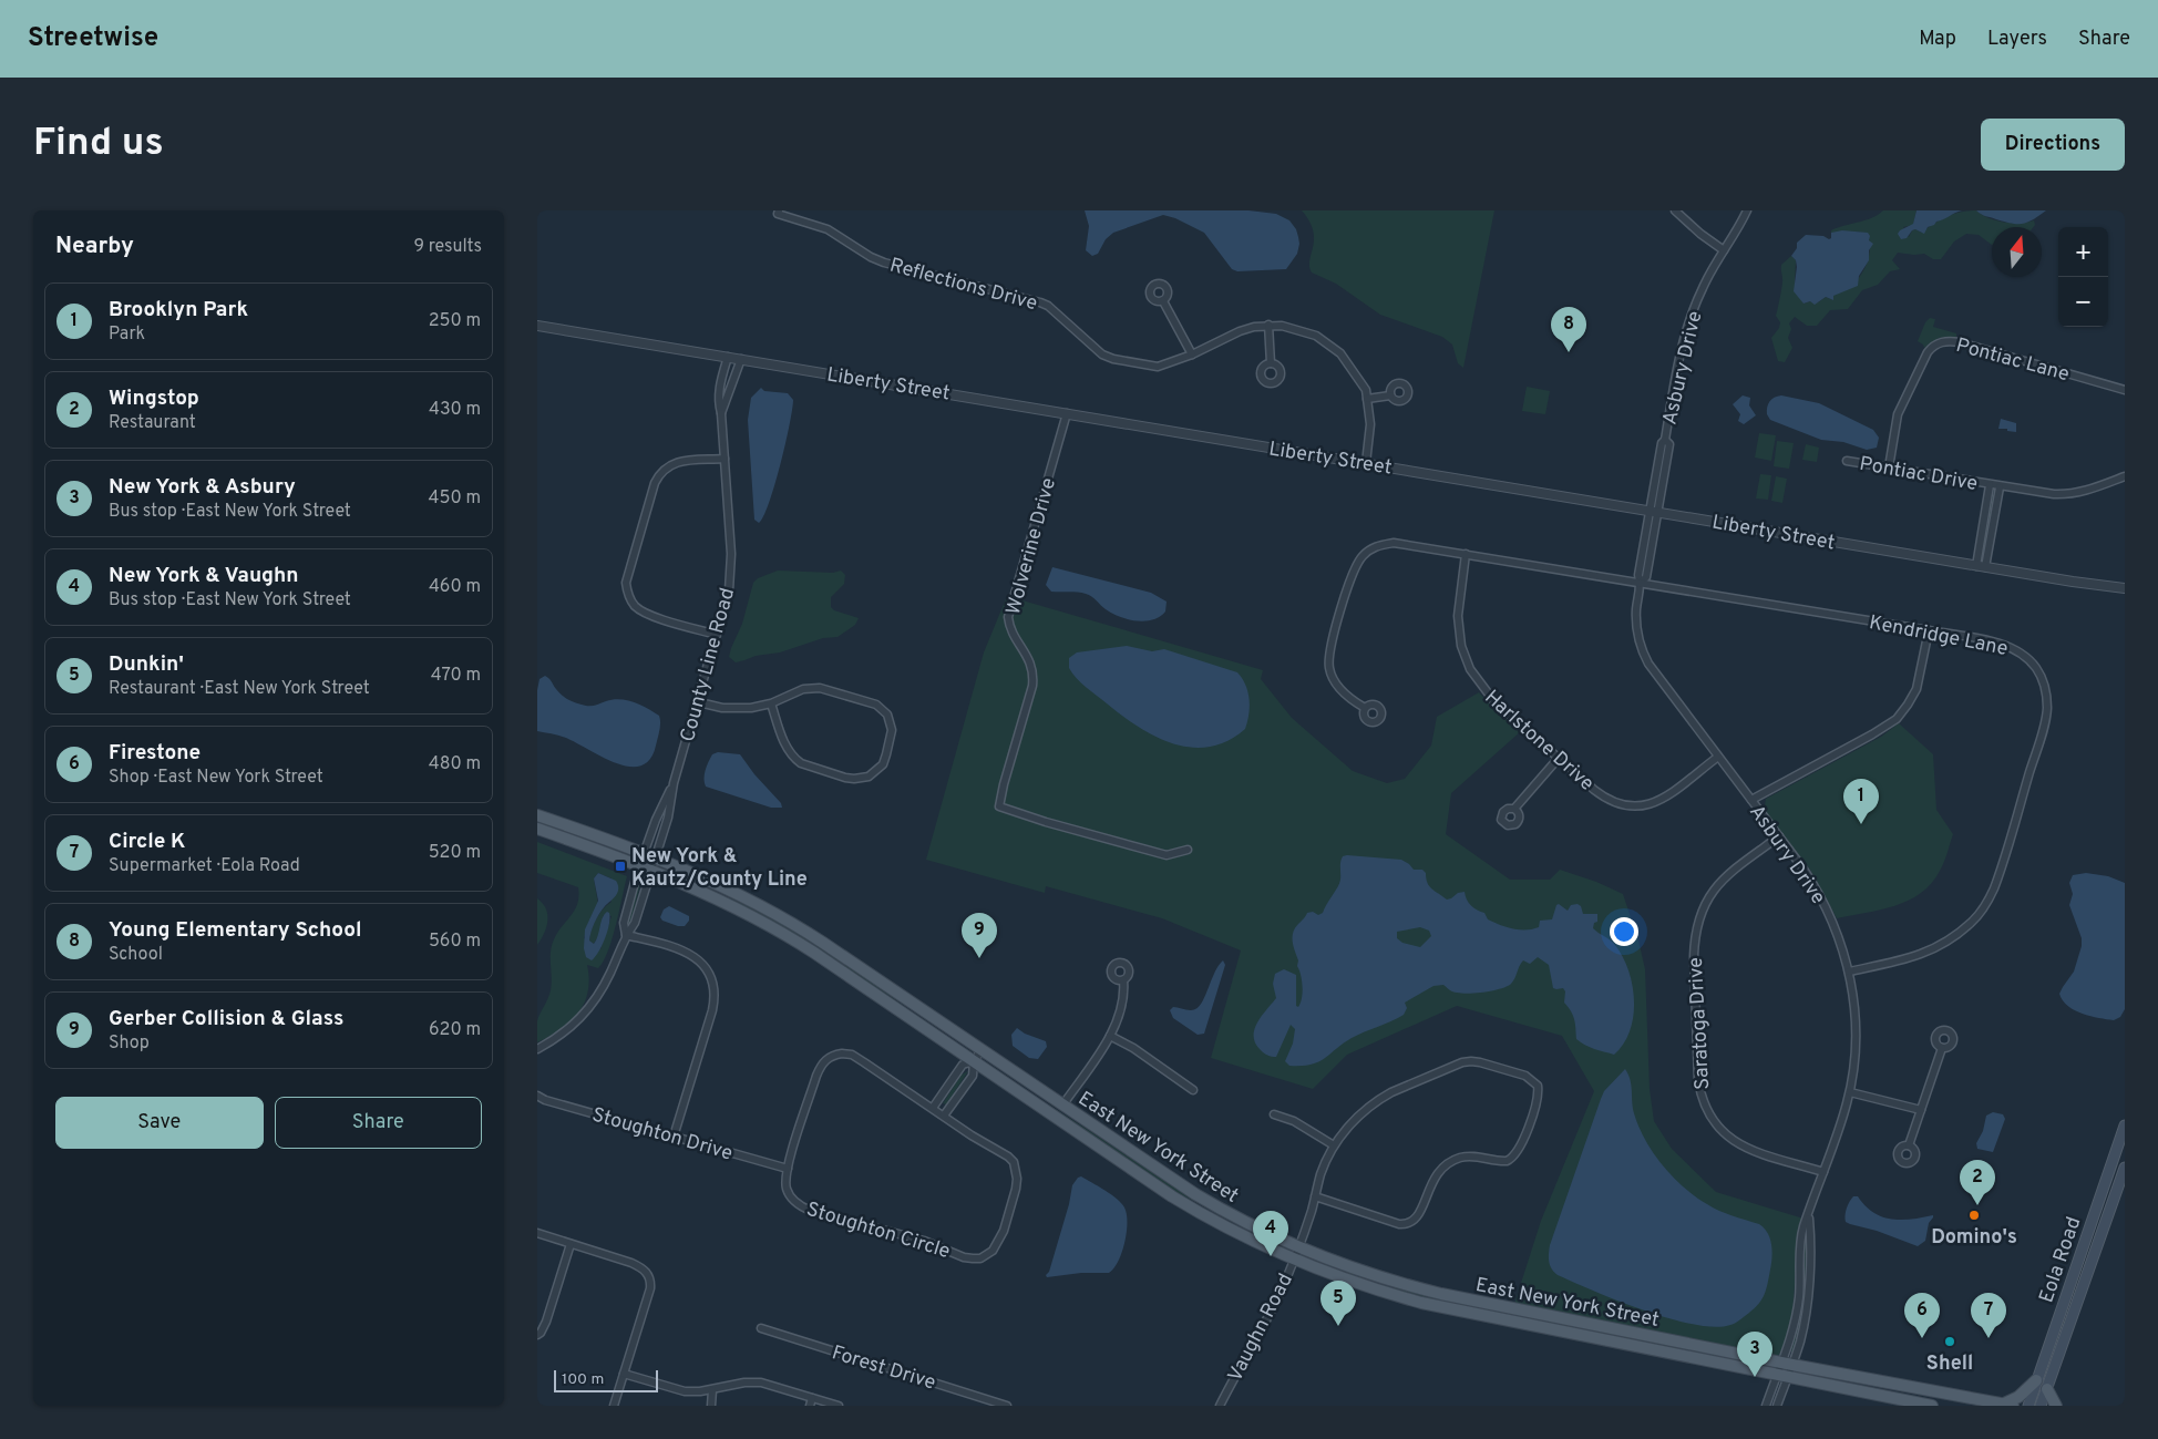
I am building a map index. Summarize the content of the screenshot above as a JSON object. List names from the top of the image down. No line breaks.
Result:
{"streets":{"main road":["East New York Street","Eola Road"],"street":["Reflections Drive","Pontiac Lane","Asbury Drive","Liberty Street","Pontiac Drive","Wolverine Drive","Kendridge Lane","County Line Road","Harlstone Drive","Saratoga Drive","Stoughton Drive","Stoughton Circle","Vaughn Road","Forest Drive"]},"crossings":[["Reflections Drive","Liberty Street"],["Pontiac Lane","Pontiac Drive"],["Asbury Drive","Liberty Street"],["Asbury Drive","Kendridge Lane"],["Asbury Drive","Harlstone Drive"],["Asbury Drive","Saratoga Drive"],["Asbury Drive","East New York Street"],["Liberty Street","Pontiac Drive"],["Liberty Street","Wolverine Drive"],["Liberty Street","County Line Road"],["Kendridge Lane","Harlstone Drive"],["County Line Road","East New York Street"],["Stoughton Drive","Stoughton Circle"],["East New York Street","Vaughn Road"]],"places":{"transit":["New York & Kautz/County Line"],"other":["Domino's","Shell"]},"scale_bar":"100 m","north":"top","page":{"header":"Streetwise","nav":["Map","Layers","Share"],"buttons":["Directions",["Save","Share"]],"title":"Find us","heading":["Nearby","9 results"],"map_buttons":["+","−"],"list":[{"mark":"1","name":"Brooklyn Park","note":"Park","value":"250 m"},{"mark":"2","name":"Wingstop","note":"Restaurant","value":"430 m"},{"mark":"3","name":"New York & Asbury","note":"Bus stop · East New York Street","value":"450 m"},{"mark":"4","name":"New York & Vaughn","note":"Bus stop · East New York Street","value":"460 m"},{"mark":"5","name":"Dunkin'","note":"Restaurant · East New York Street","value":"470 m"},{"mark":"6","name":"Firestone","note":"Shop · East New York Street","value":"480 m"},{"mark":"7","name":"Circle K","note":"Supermarket · Eola Road","value":"520 m"},{"mark":"8","name":"Young Elementary School","note":"School","value":"560 m"},{"mark":"9","name":"Gerber Collision & Glass","note":"Shop","value":"620 m"}],"pins":["8","1","9","2","4","5","6","7","3"],"scale":"100 m"}}
